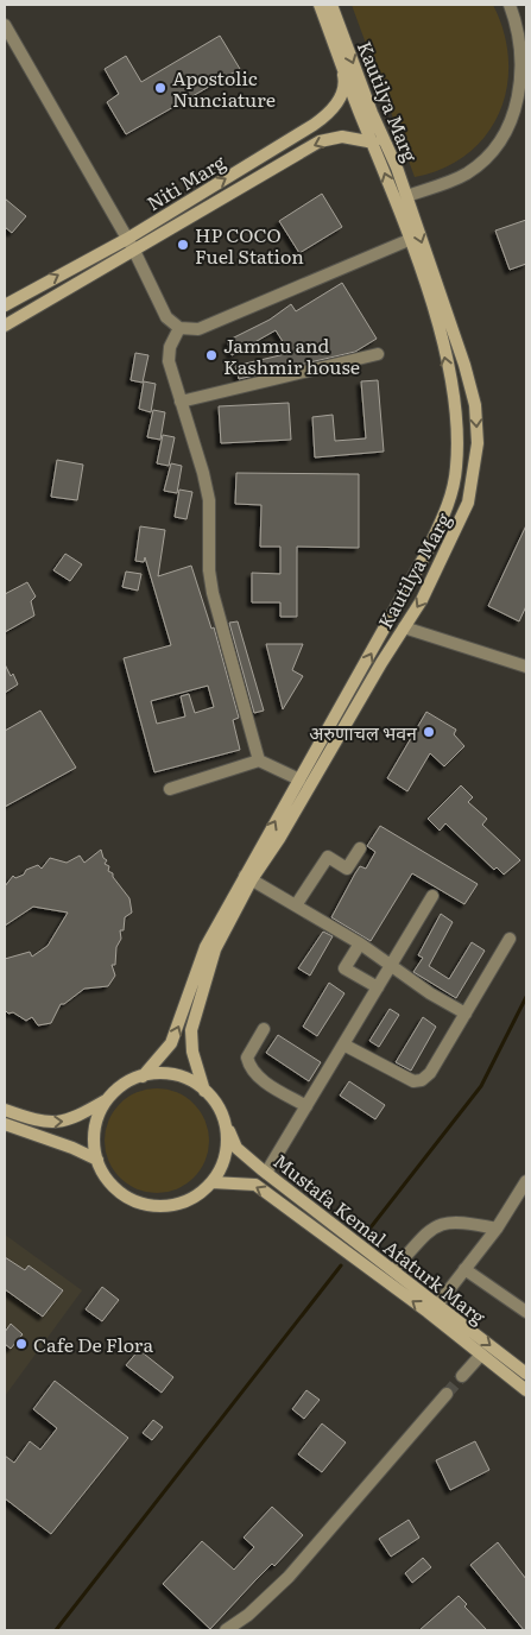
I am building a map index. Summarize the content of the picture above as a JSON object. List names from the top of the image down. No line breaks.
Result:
{"streets":{"street":["Kautilya Marg","Niti Marg","Mustafa Kemal Ataturk Marg"]},"crossings":[["Kautilya Marg","Niti Marg"],["Kautilya Marg","Mustafa Kemal Ataturk Marg"]],"places":["Apostolic Nunciature","HP COCO Fuel Station","Jammu and Kashmir house","अरुणाचल भवन","Cafe De Flora"]}
